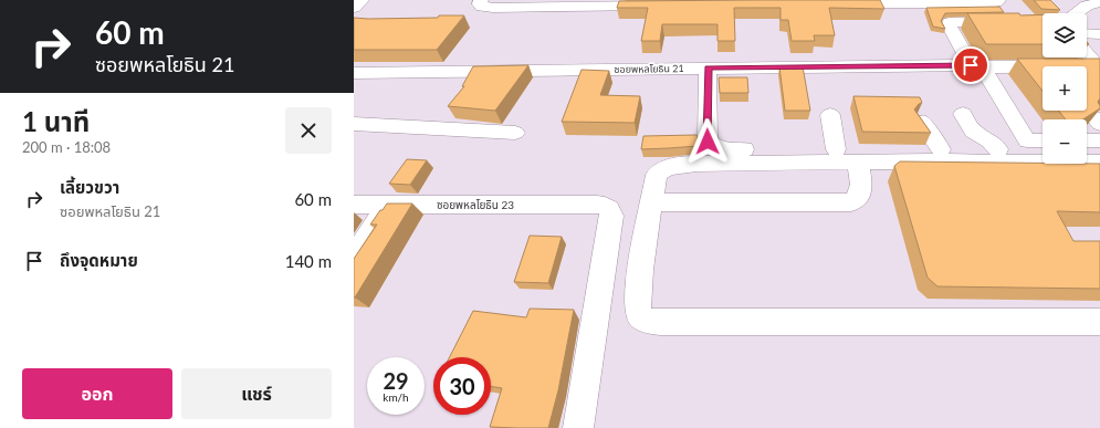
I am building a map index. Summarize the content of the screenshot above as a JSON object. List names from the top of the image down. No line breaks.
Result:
{"streets":{"street":["ซอยพหลโยธิน 21","ซอยพหลโยธิน 23"]},"page":{"turn":["60 m","ซอยพหลโยธิน 21"],"map_buttons":["+","−"],"heading":["1 นาที","200 m · 18:08"],"list":[{"name":"เลี้ยวขวา","note":"ซอยพหลโยธิน 21","value":"60 m"},{"name":"ถึงจุดหมาย","value":"140 m"}],"speed":"29 km/h","limit":"30","buttons":["ออก","แชร์"]}}
